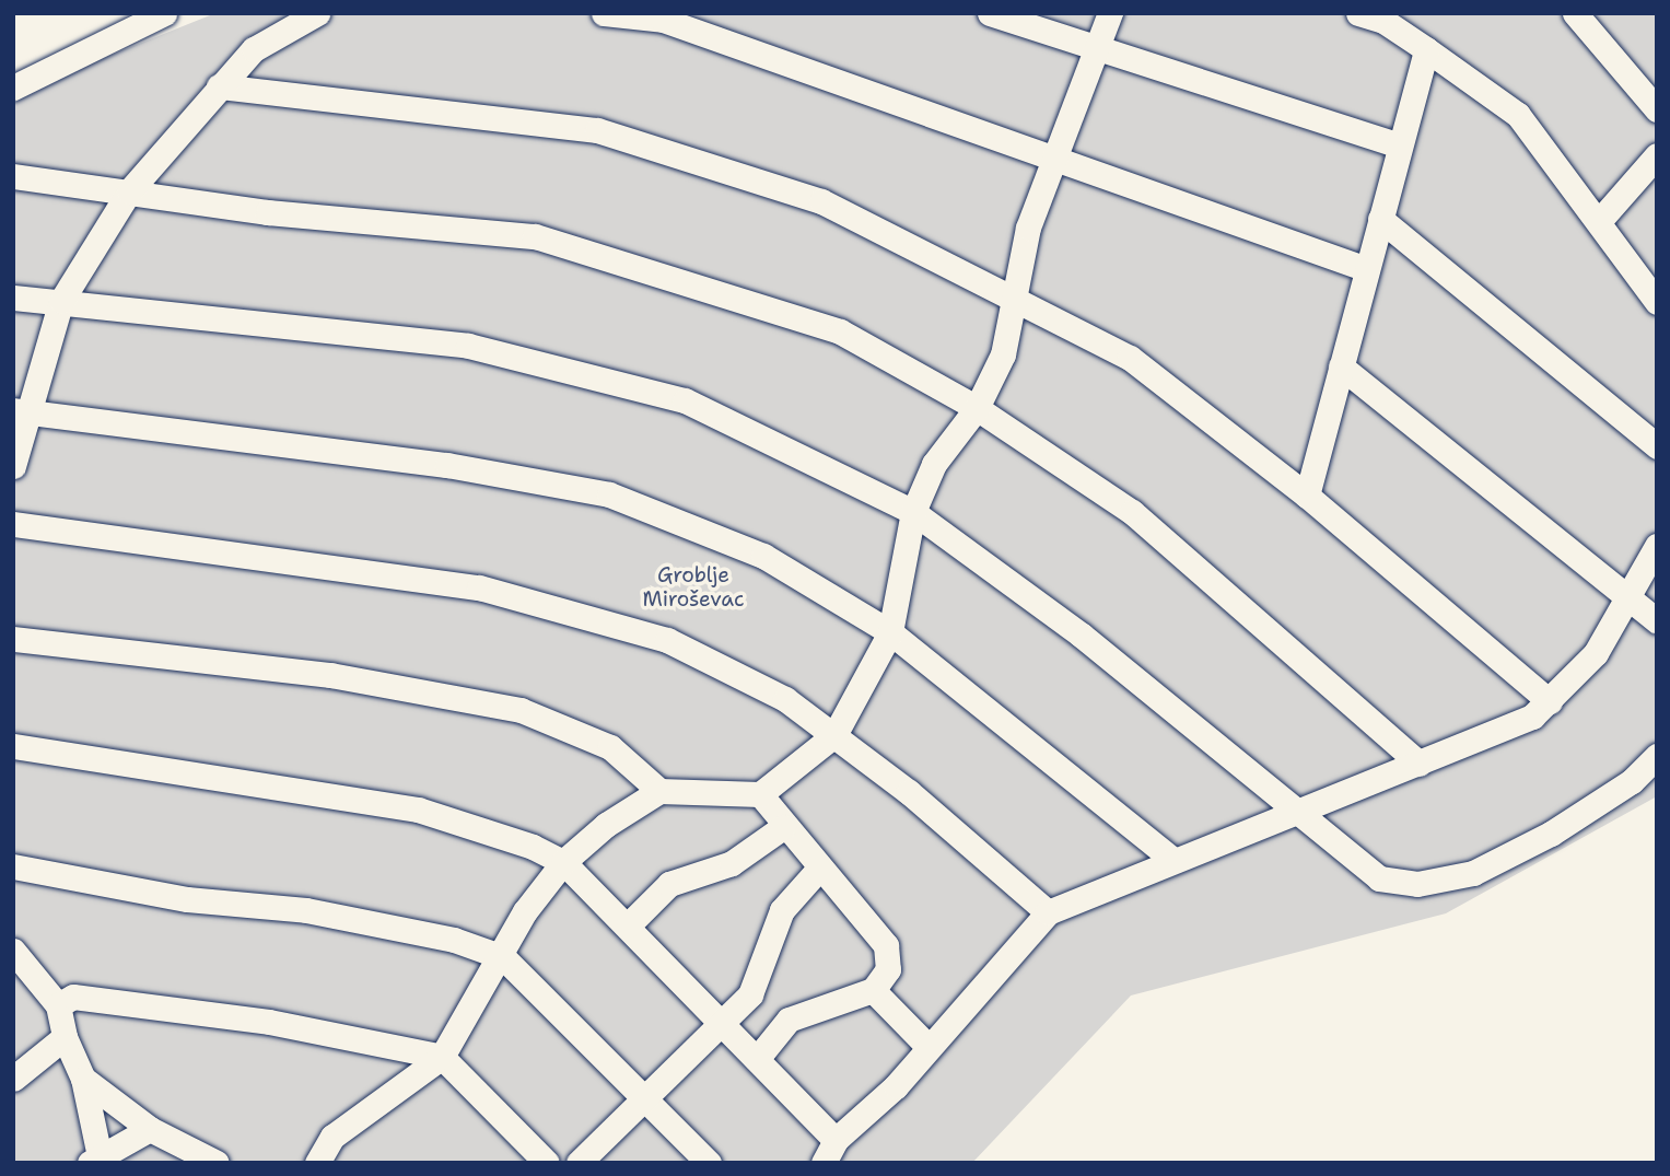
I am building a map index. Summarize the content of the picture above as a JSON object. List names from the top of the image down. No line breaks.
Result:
{"parks":["Groblje Miroševac"]}
